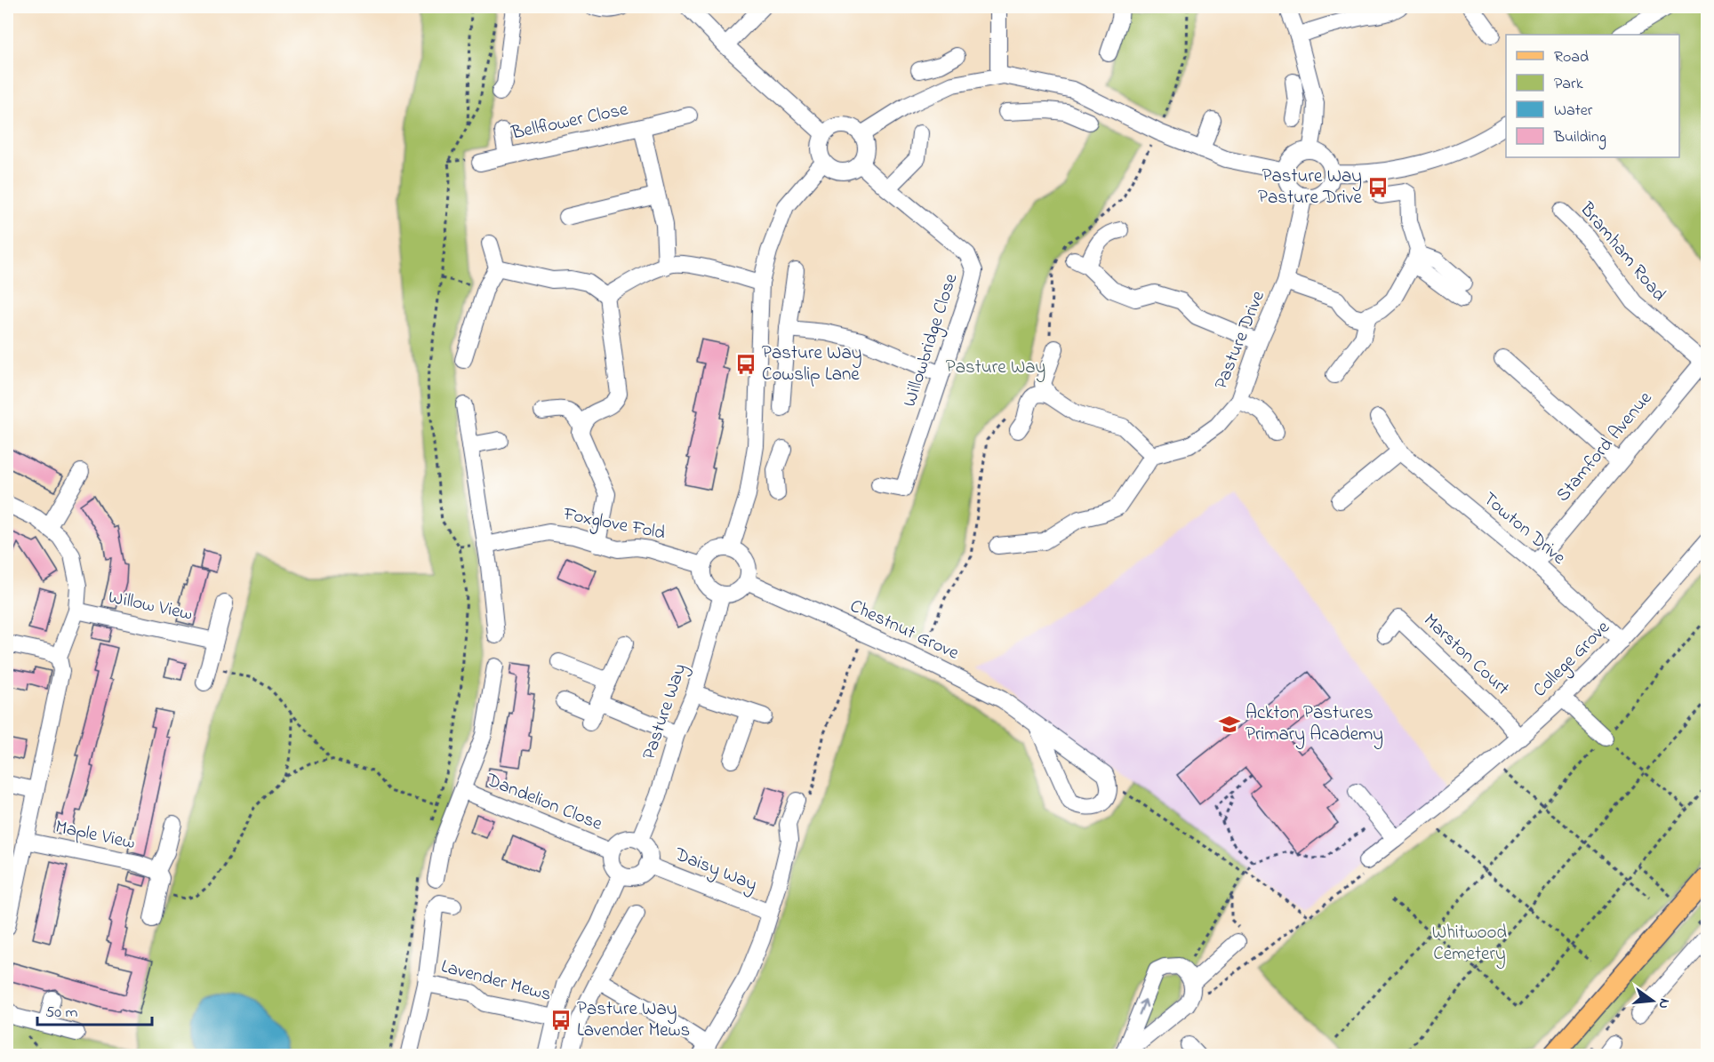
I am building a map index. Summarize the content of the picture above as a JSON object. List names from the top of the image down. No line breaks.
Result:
{"streets":{"street":["Bellflower Close","Bramham Road","Willowbridge Close","Pasture Drive","Stamford Avenue","Foxglove Fold","Towton Drive","Willow View","Chestnut Grove","Marston Court","College Grove","Pasture Way","Dandelion Close","Maple View","Daisy Way","Lavender Mews"]},"crossings":[["Bramham Road","Stamford Avenue"],["Stamford Avenue","Towton Drive"],["Foxglove Fold","Chestnut Grove"],["Foxglove Fold","Pasture Way"],["Towton Drive","College Grove"],["Chestnut Grove","Pasture Way"],["Marston Court","College Grove"],["Pasture Way","Dandelion Close"],["Pasture Way","Daisy Way"],["Dandelion Close","Daisy Way"]],"parks":["Pasture Way","Whitwood Cemetery"],"places":{"bus stop":["Pasture Way Pasture Drive","Pasture Way Cowslip Lane","Pasture Way Lavender Mews"],"school or university":["Ackton Pastures Primary Academy"]},"legend":["Road","Park","Water","Building"],"scale_bar":"50 m","north":"right"}
